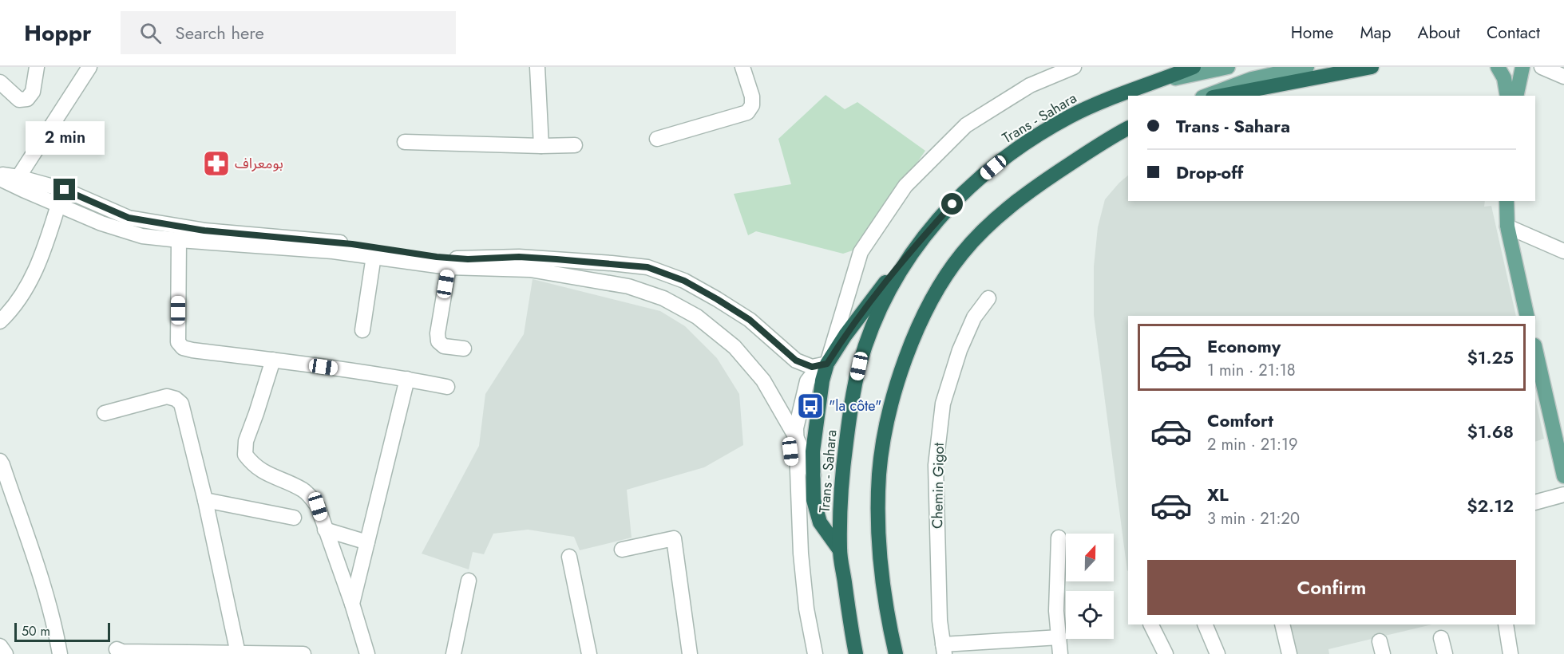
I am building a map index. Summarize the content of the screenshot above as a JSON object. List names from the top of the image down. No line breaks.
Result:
{"streets":{"highway":["Trans - Sahara"],"street":["Chemin Gigot"]},"places":{"pharmacy":["بومعراف"],"bus stop":["\"la côte\""]},"scale_bar":"50 m","north":"top","page":{"header":"Hoppr","search":"Search here","nav":["Home","Map","About","Contact"],"banner":["Trans - Sahara","Drop-off"],"bubble":"2 min","list":[{"name":"Economy","note":"1 min · 21:18","value":"$1.25"},{"name":"Comfort","note":"2 min · 21:19","value":"$1.68"},{"name":"XL","note":"3 min · 21:20","value":"$2.12"}],"buttons":"Confirm","scale":"50 m"}}
